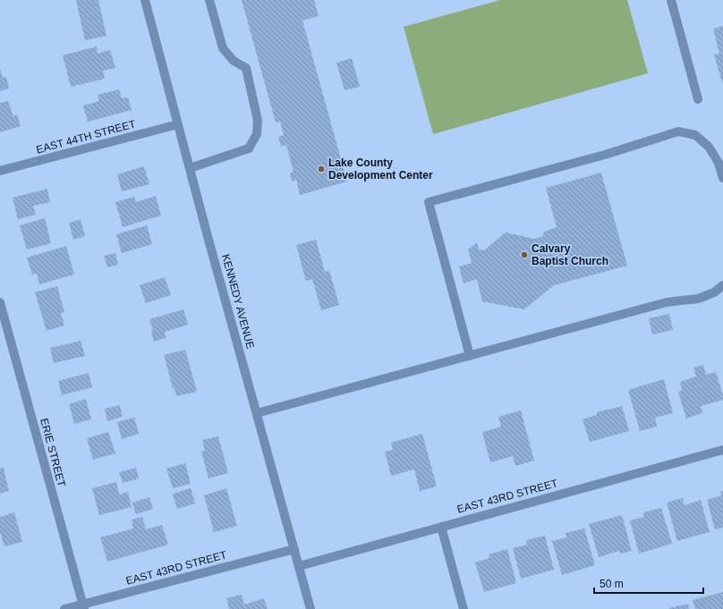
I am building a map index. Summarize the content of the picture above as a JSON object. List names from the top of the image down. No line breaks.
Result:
{"streets":{"street":["EAST 44TH STREET","KENNEDY AVENUE","ERIE STREET","EAST 43RD STREET"]},"crossings":[["EAST 44TH STREET","KENNEDY AVENUE"],["KENNEDY AVENUE","EAST 43RD STREET"],["ERIE STREET","EAST 43RD STREET"]],"places":["Lake County Development Center","Calvary Baptist Church"],"scale_bar":"50 m"}
